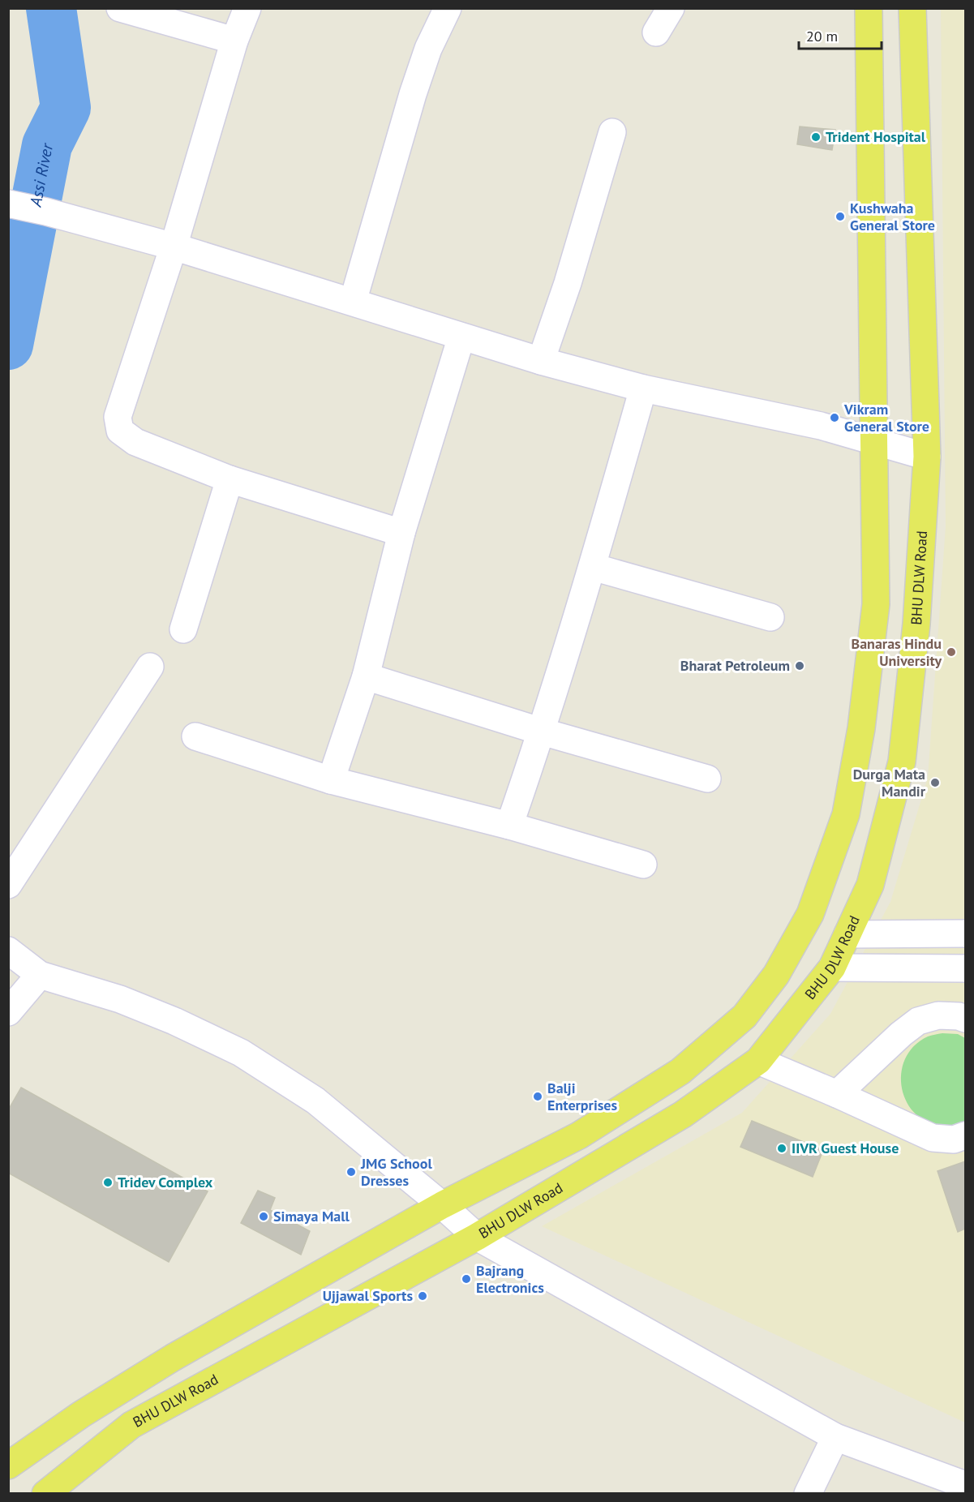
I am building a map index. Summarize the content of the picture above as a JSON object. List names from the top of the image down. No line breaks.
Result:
{"streets":{"main road":["BHU DLW Road"]},"water":["Assi River"],"places":["Trident Hospital","Kushwaha General Store","Vikram General Store","Banaras Hindu University","Bharat Petroleum","Durga Mata Mandir","Balji Enterprises","IIVR Guest House","JMG School Dresses","Tridev Complex","Simaya Mall","Bajrang Electronics","Ujjawal Sports"],"scale_bar":"20 m"}
